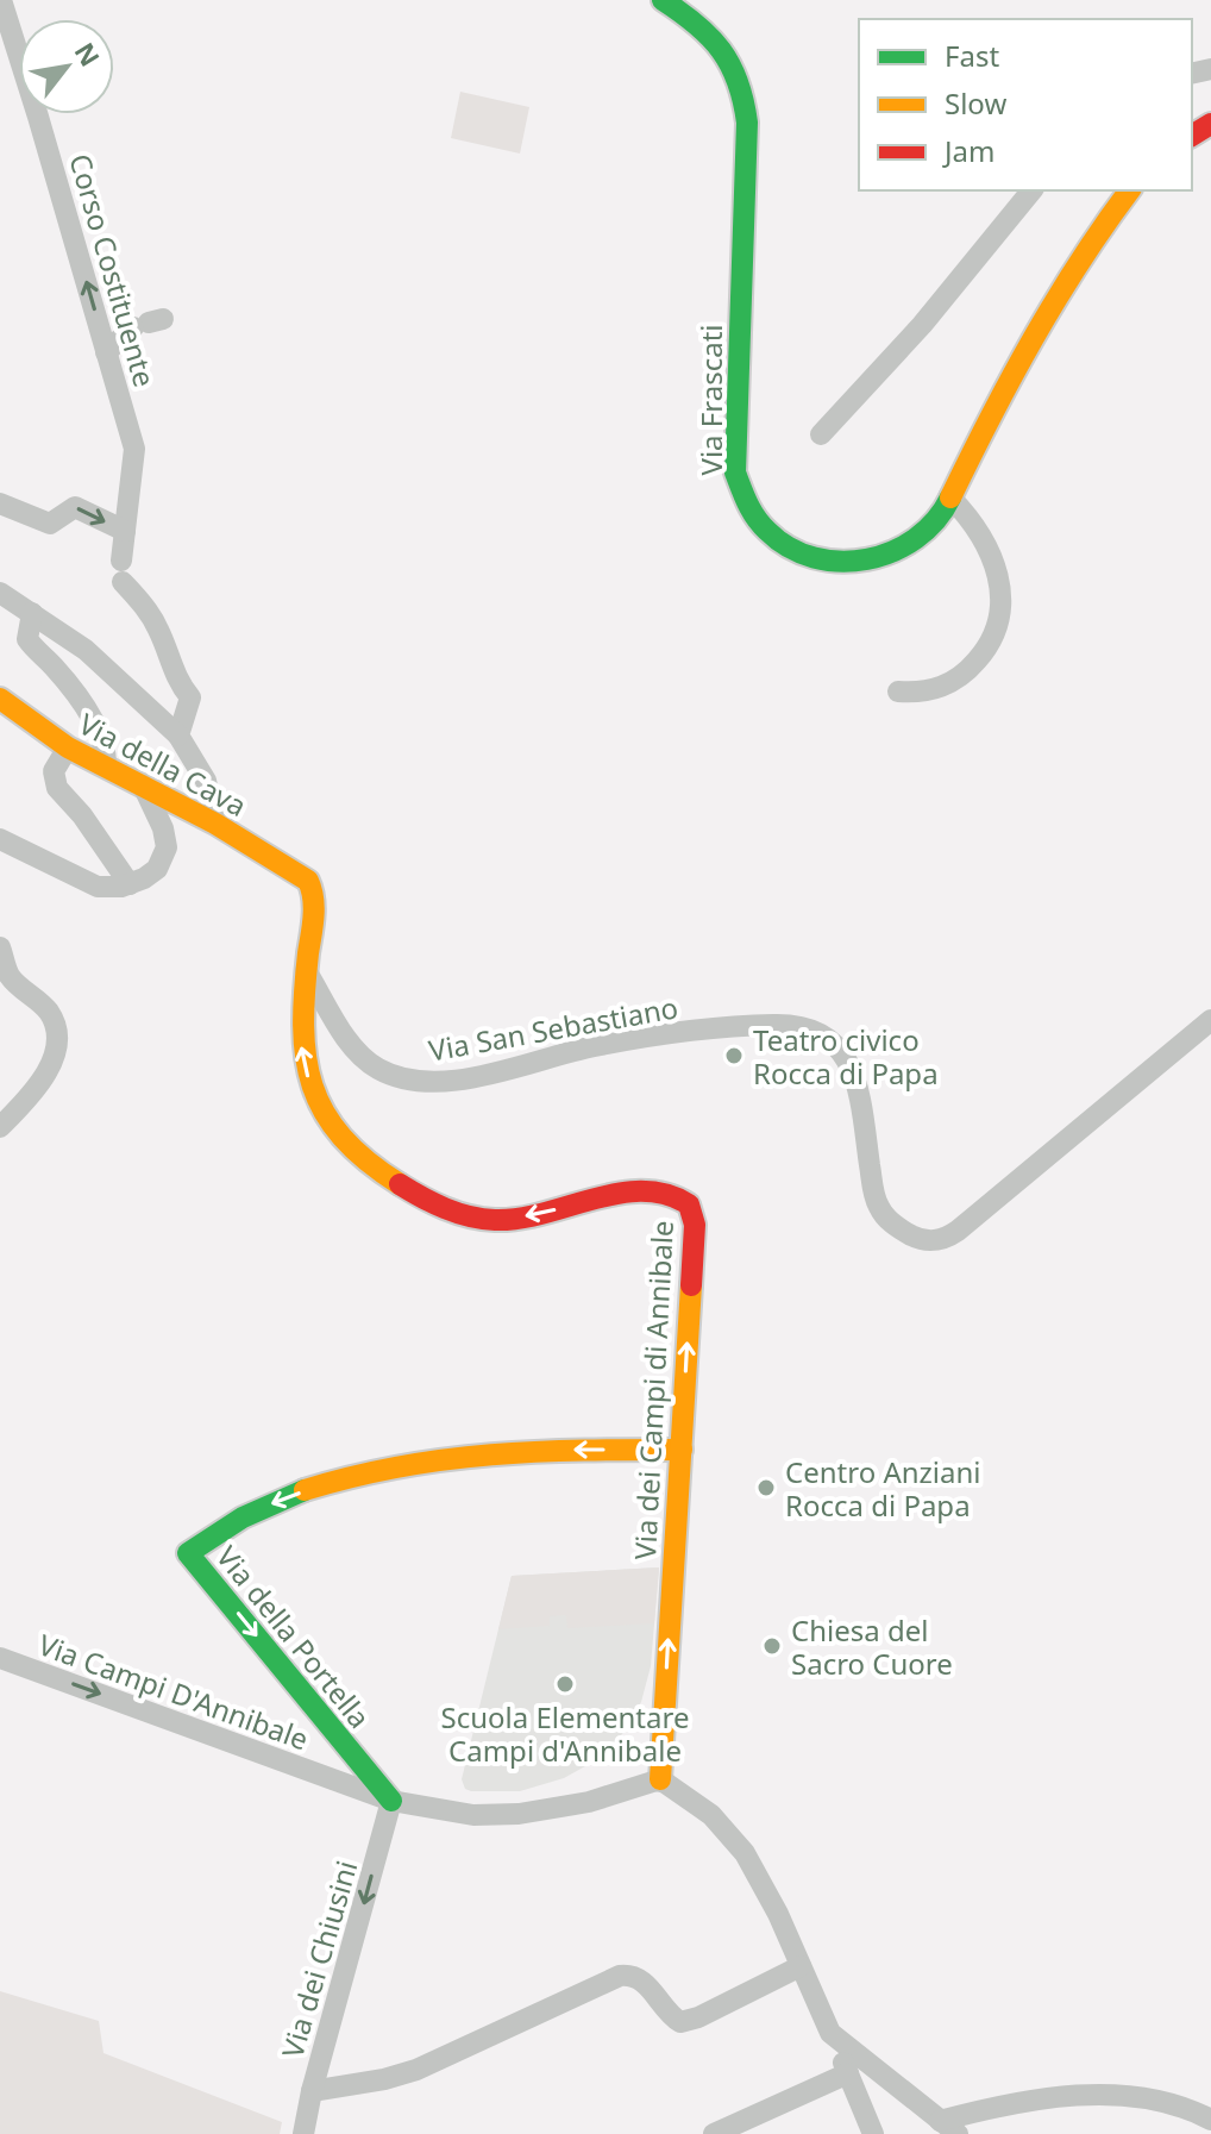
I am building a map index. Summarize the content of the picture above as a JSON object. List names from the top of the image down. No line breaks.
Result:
{"streets":{"street":["Corso Costituente","Via Frascati","Via della Cava","Via San Sebastiano","Via dei Campi di Annibale","Via della Portella","Via Campi D'Annibale","Via dei Chiusini"]},"crossings":[["Via della Cava","Via dei Campi di Annibale"],["Via San Sebastiano","Via dei Campi di Annibale"],["Via dei Campi di Annibale","Via della Portella"],["Via dei Campi di Annibale","Via Campi D'Annibale"],["Via della Portella","Via Campi D'Annibale"],["Via della Portella","Via dei Chiusini"],["Via Campi D'Annibale","Via dei Chiusini"]],"one_way":["Corso Costituente","Via Campi D'Annibale","Via dei Chiusini"],"places":["Teatro civico Rocca di Papa","Centro Anziani Rocca di Papa","Chiesa del Sacro Cuore","Scuola Elementare Campi d'Annibale"],"legend":["Fast","Slow","Jam"],"north":"top right"}
